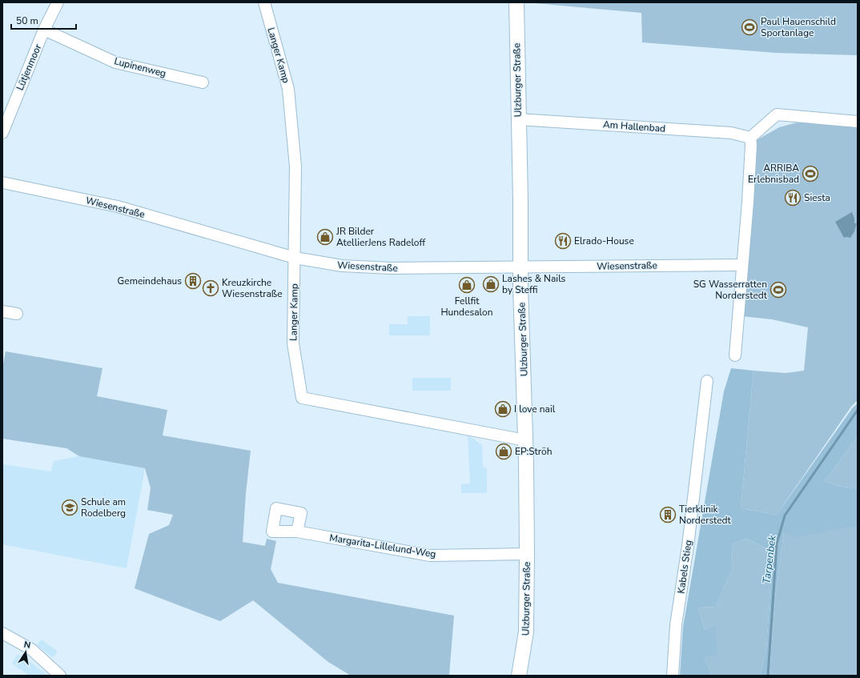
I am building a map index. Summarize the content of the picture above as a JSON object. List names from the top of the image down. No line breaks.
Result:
{"streets":{"main road":["Ulzburger Straße"],"street":["Langer Kamp","Lütjenmoor","Lupinenweg","Am Hallenbad","Wiesenstraße","Margarita-Lillelund-Weg","Kabels Stieg"]},"crossings":[["Langer Kamp","Ulzburger Straße"],["Langer Kamp","Wiesenstraße"],["Lütjenmoor","Lupinenweg"],["Ulzburger Straße","Am Hallenbad"],["Ulzburger Straße","Wiesenstraße"],["Ulzburger Straße","Margarita-Lillelund-Weg"]],"water":["Tarpenbek"],"places":{"sports":["Paul Hauenschild Sportanlage","ARRIBA Erlebnisbad","SG Wasserratten Norderstedt"],"restaurant":["Siesta","Elrado-House"],"shop":["JR Bilder AtellierJens Radeloff","Lashes & Nails by Steffi","Fellfit Hundesalon","I love nail","EP:Ströh"],"building":["Gemeindehaus","Tierklinik Norderstedt"],"church":["Kreuzkirche Wiesenstraße"],"school or university":["Schule am Rodelberg"]},"scale_bar":"50 m","north":"top"}
